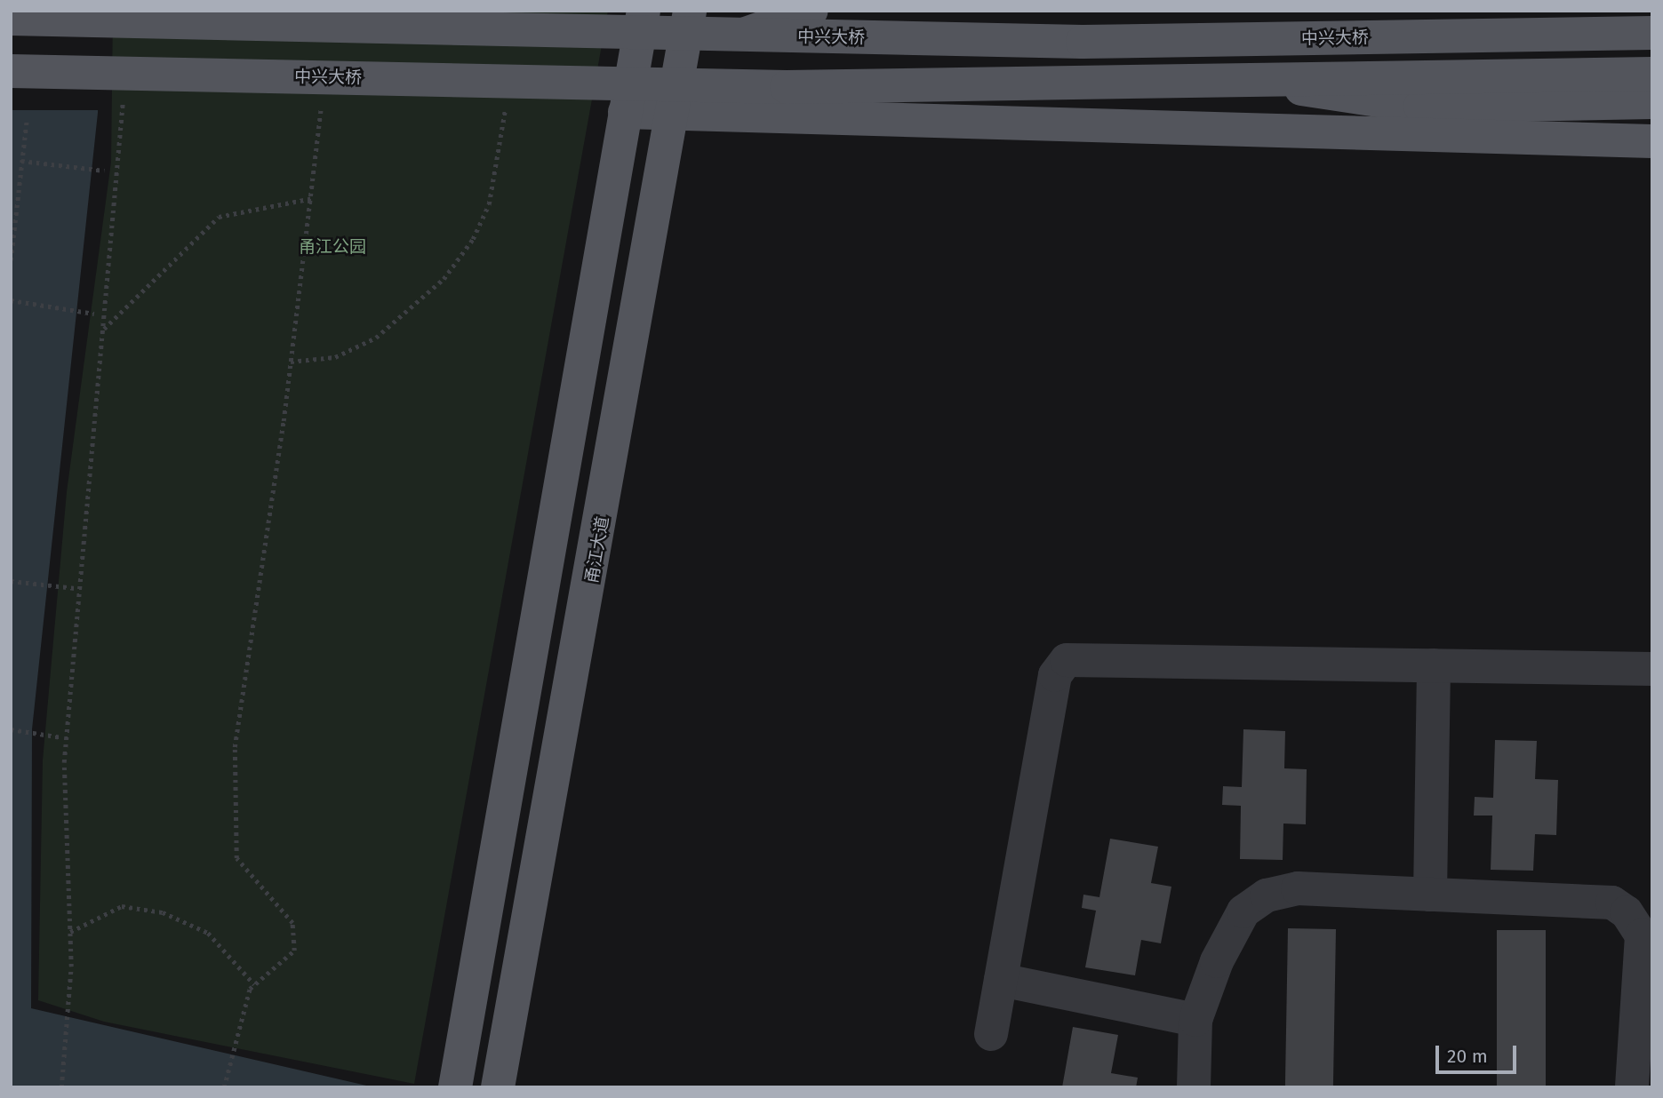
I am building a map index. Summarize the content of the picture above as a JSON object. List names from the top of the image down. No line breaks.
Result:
{"streets":{"main road":["中兴大桥","甬江大道"]},"parks":["甬江公园"],"scale_bar":"20 m"}
